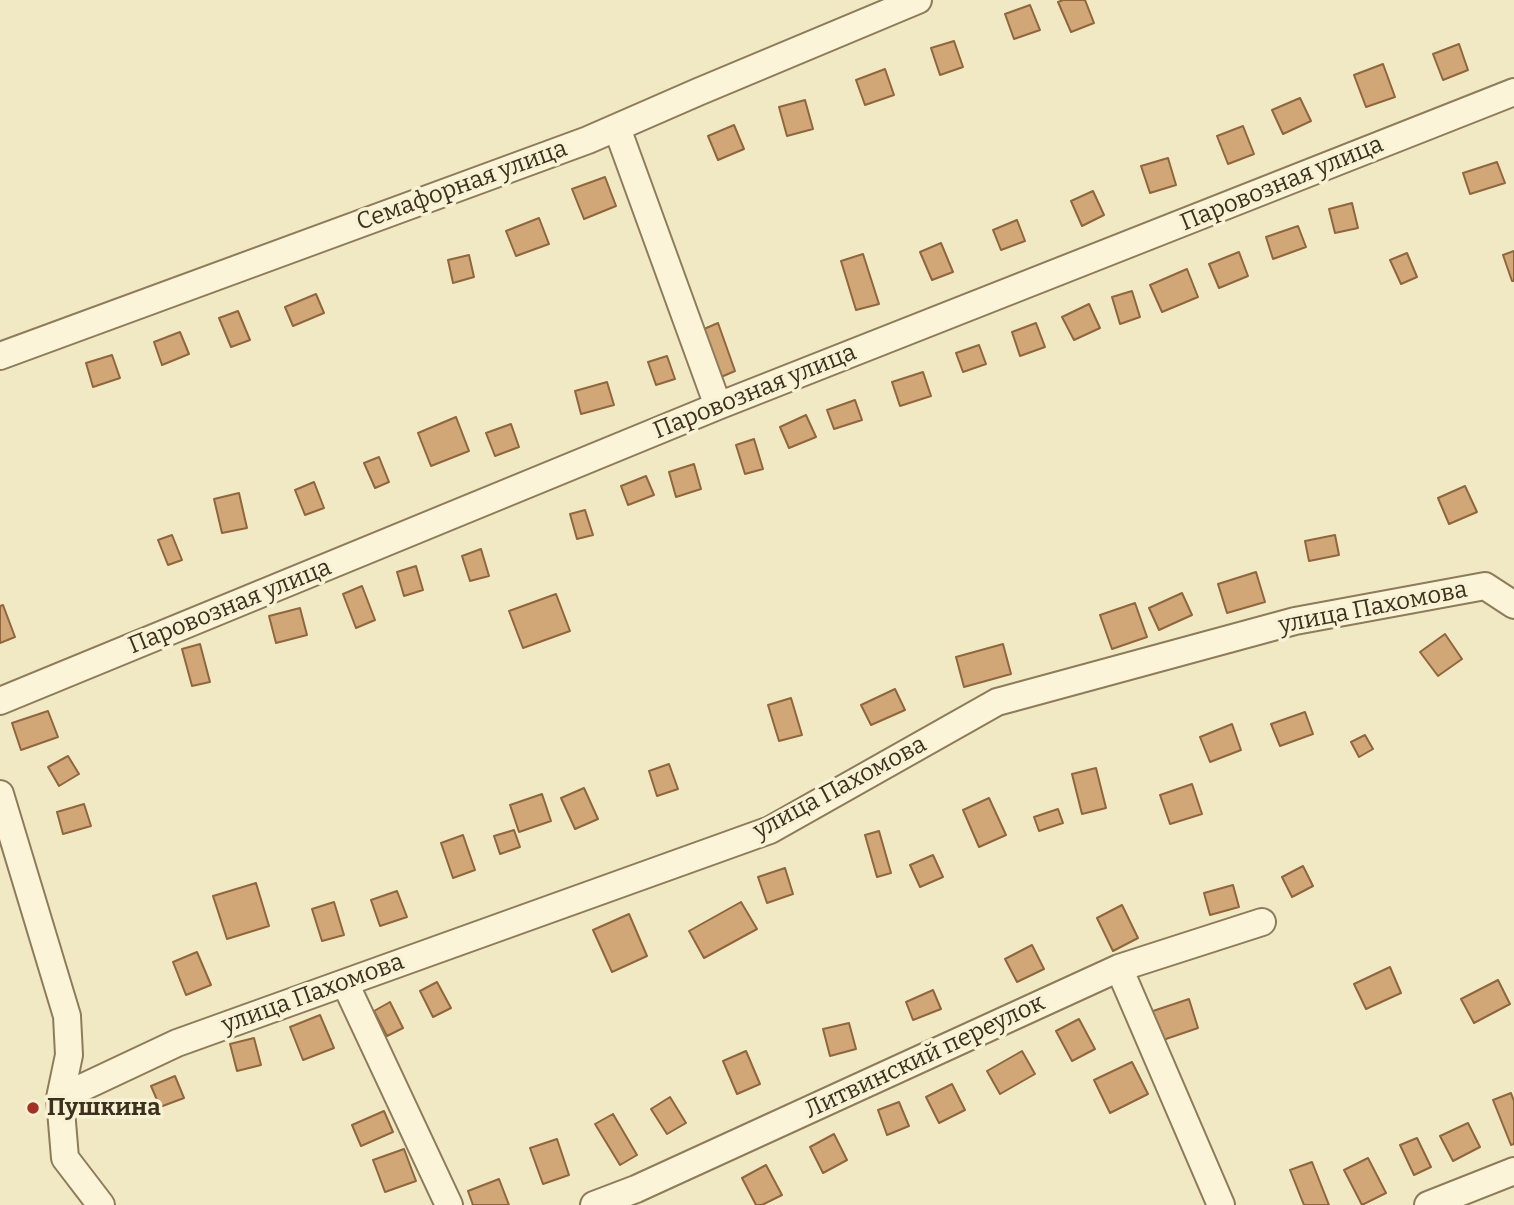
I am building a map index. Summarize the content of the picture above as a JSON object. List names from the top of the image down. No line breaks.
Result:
{"streets":{"street":["Паровозная улица","Семафорная улица","улица Пахомова","Литвинский переулок"]},"places":["Пушкина"]}
